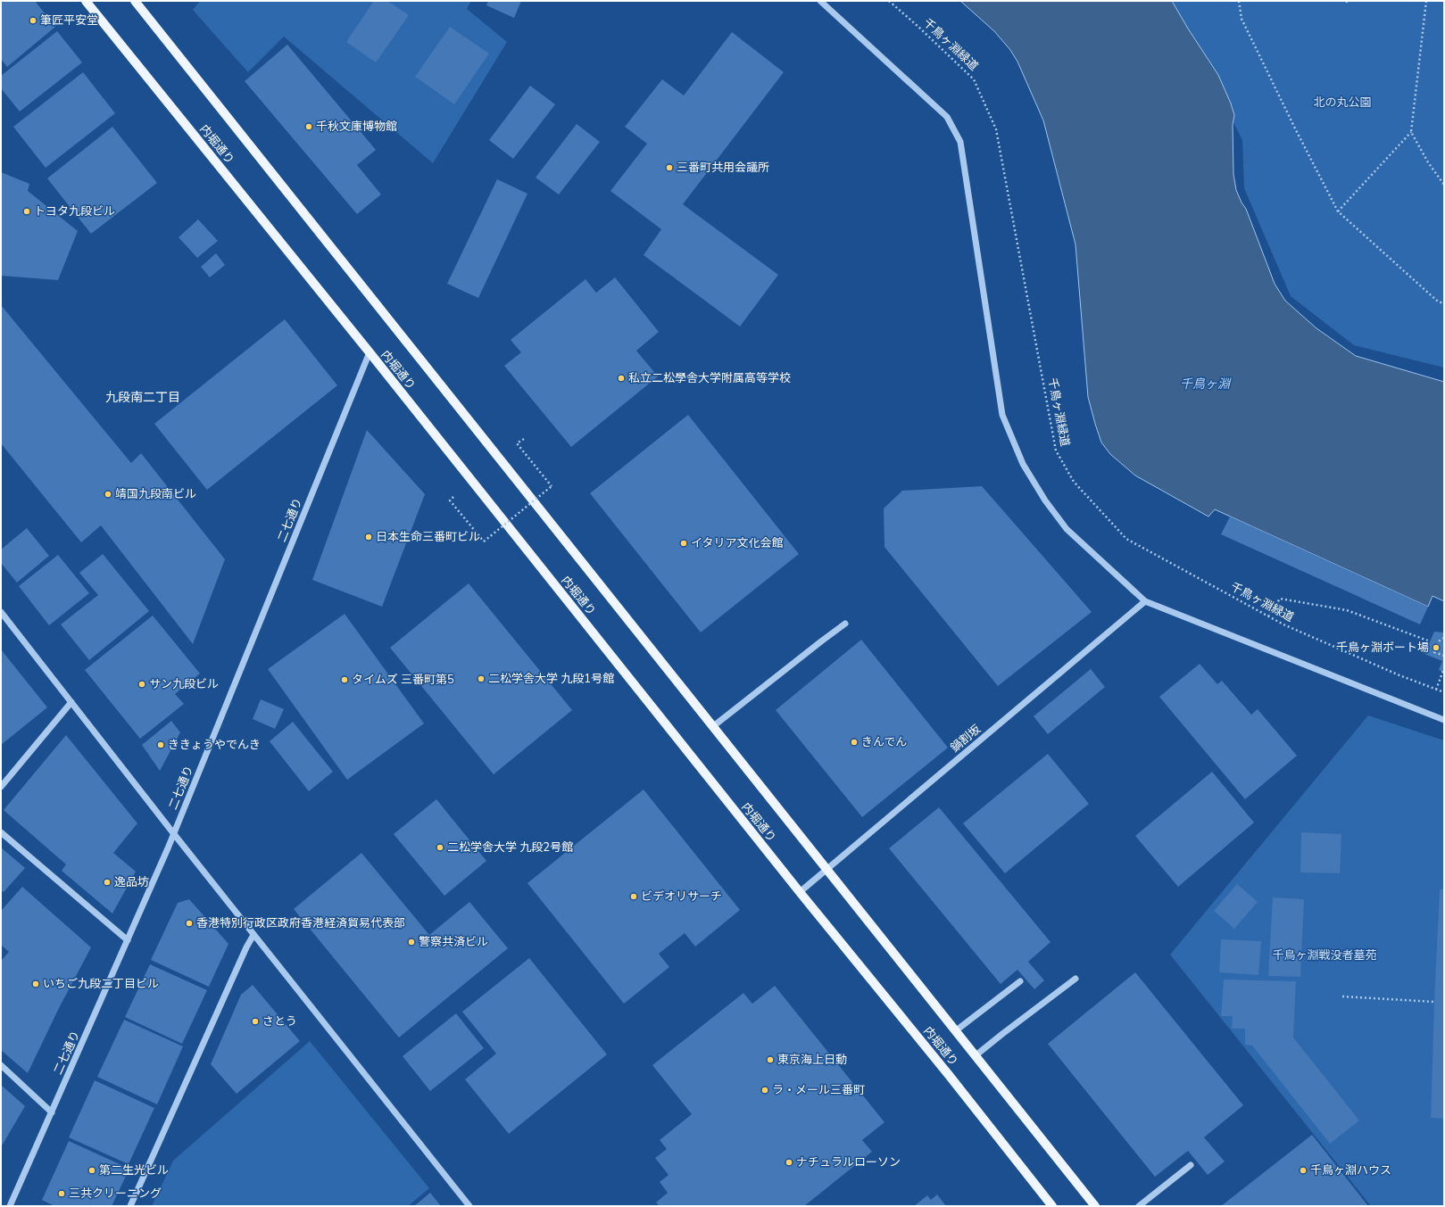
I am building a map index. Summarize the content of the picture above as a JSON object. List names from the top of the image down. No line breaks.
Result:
{"streets":{"main road":["内堀通り"],"street":["二七通り","鍋割坂"],"path":["千鳥ヶ淵緑道"]},"crossings":[["内堀通り","二七通り"],["内堀通り","鍋割坂"]],"districts":["九段南二丁目"],"water":["千鳥ヶ淵"],"parks":["北の丸公園","千鳥ヶ淵戦没者墓苑"],"places":["筆匠平安堂","千秋文庫博物館","三番町共用会議所","トヨタ九段ビル","私立二松學舎大学附属高等学校","靖国九段南ビル","日本生命三番町ビル","イタリア文化会館","千鳥ヶ淵ボート場","二松学舎大学 九段1号館","タイムズ 三番町第5","サン九段ビル","きんでん","ききょうやでんき","二松学舎大学 九段2号館","逸品坊","ビデオリサーチ","香港特別行政区政府香港経済貿易代表部","警察共済ビル","いちご九段二丁目ビル","さとう","東京海上日動","ラ・メール三番町","ナチュラルローソン","第二生光ビル","千鳥ヶ淵ハウス","三共クリーニング"]}
